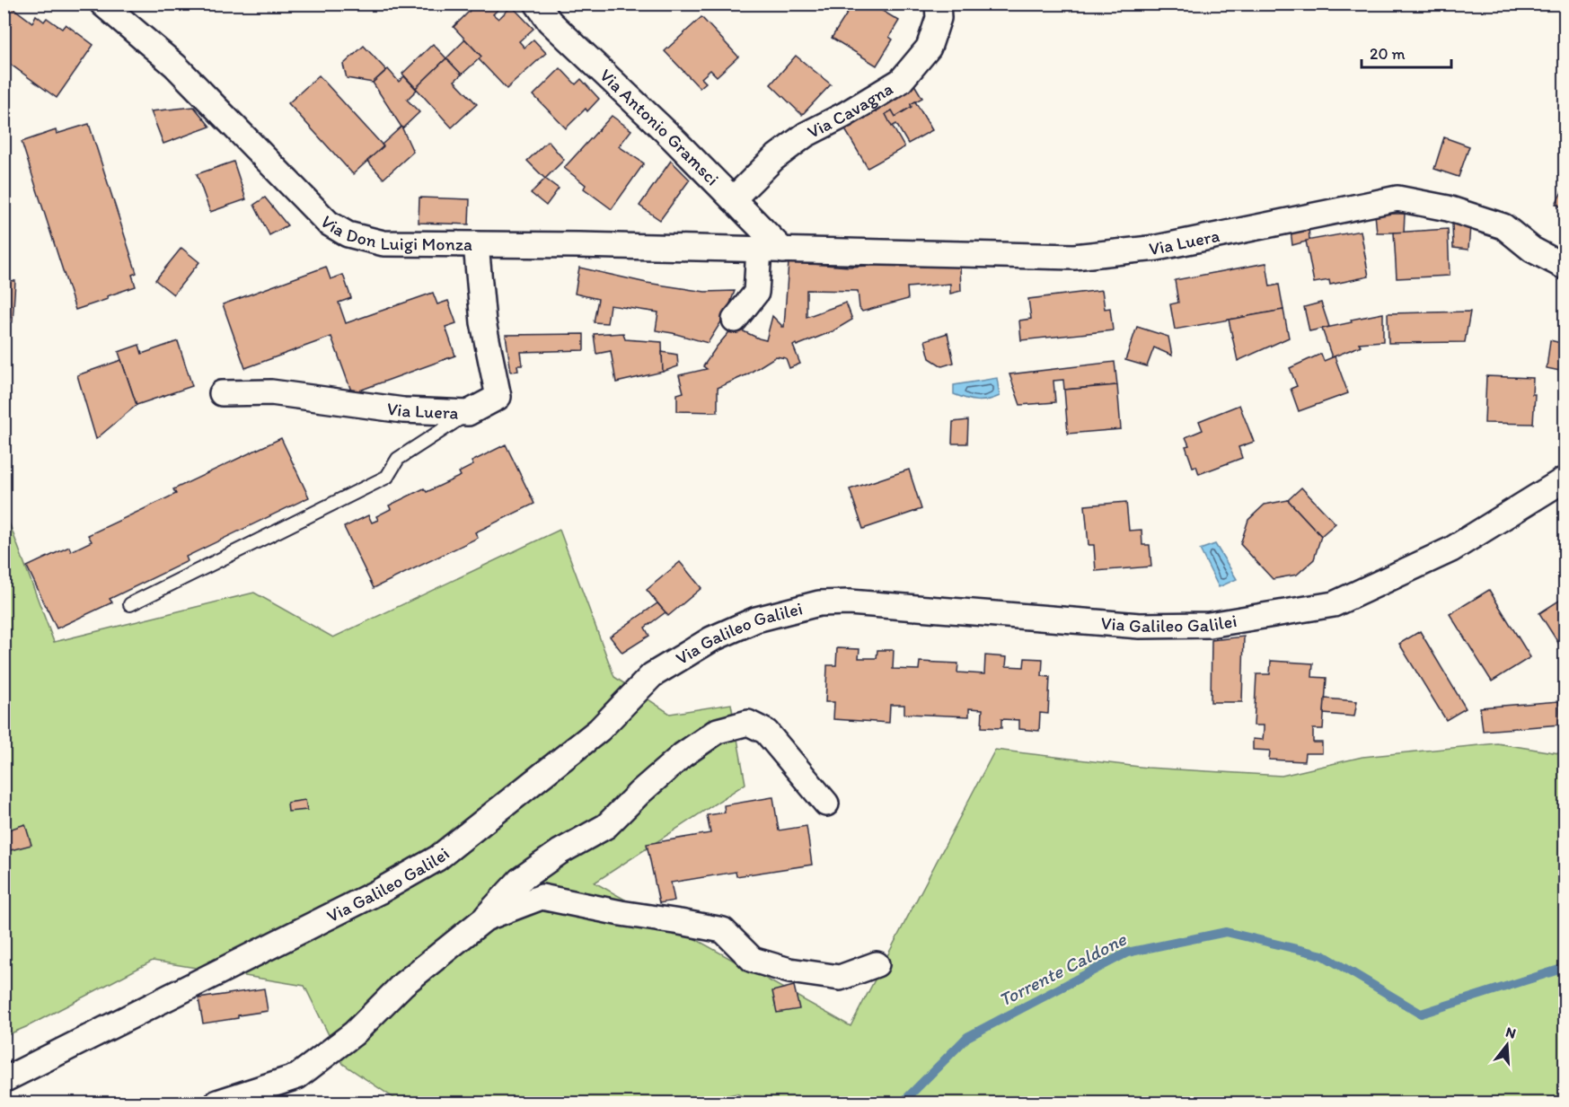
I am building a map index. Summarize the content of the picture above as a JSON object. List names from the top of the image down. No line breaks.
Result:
{"streets":{"street":["Via Cavagna","Via Antonio Gramsci","Via Don Luigi Monza","Via Luera","Via Galileo Galilei"]},"crossings":[["Via Cavagna","Via Antonio Gramsci"],["Via Antonio Gramsci","Via Don Luigi Monza"],["Via Antonio Gramsci","Via Luera"],["Via Don Luigi Monza","Via Luera"]],"water":["Torrente Caldone"],"scale_bar":"20 m","north":"top"}
